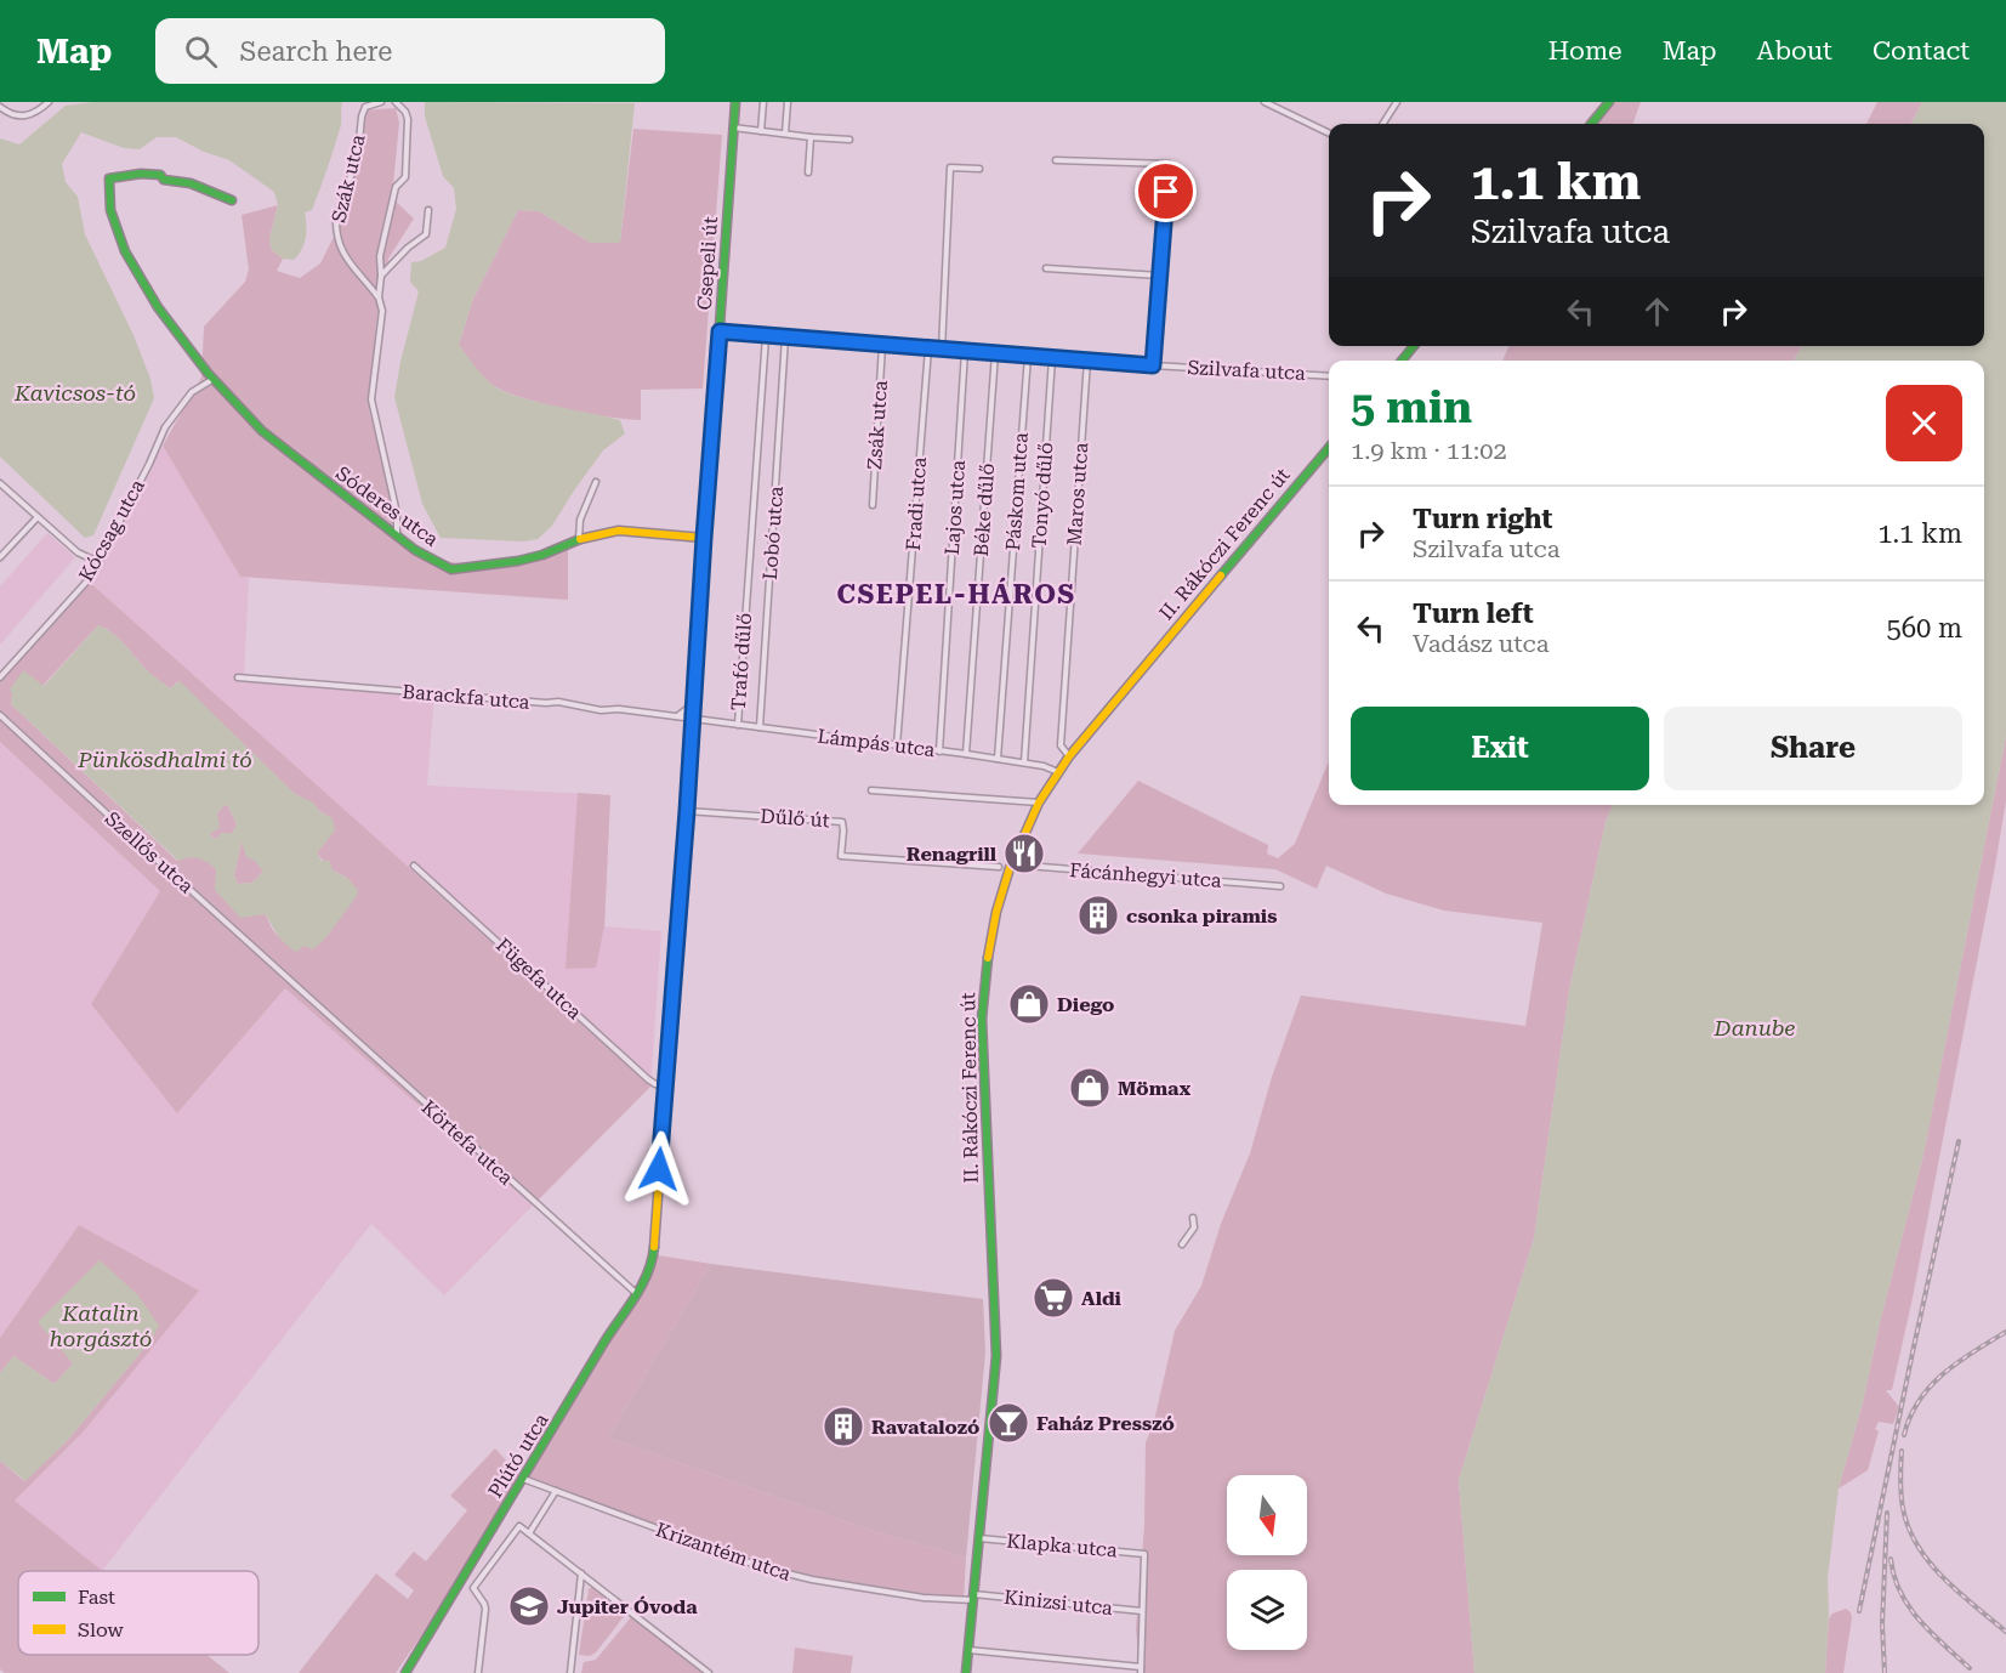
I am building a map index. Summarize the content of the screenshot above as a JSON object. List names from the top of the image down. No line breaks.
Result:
{"streets":{"street":["Szák utca","Csepeli út","Szilvafa utca","Zsák utca","Páskom utca","Maros utca","Tonyó dűlő","Fradi utca","Sóderes utca","Lajos utca","Béke dűlő","Kócsag utca","Lobó utca","II. Rákóczi Ferenc út","Trafó dűlő","Barackfa utca","Lámpás utca","Dűlő út","Szellős utca","Fácánhegyi utca","Fügefa utca","Körtefa utca","Plútó utca","Klapka utca","Krizantém utca","Kinizsi utca"]},"crossings":[["Csepeli út","Szilvafa utca"],["Csepeli út","Sóderes utca"],["Csepeli út","Barackfa utca"],["Csepeli út","Lámpás utca"],["Csepeli út","Dűlő út"],["Csepeli út","Fügefa utca"],["Csepeli út","Plútó utca"],["Szilvafa utca","Zsák utca"],["Szilvafa utca","Páskom utca"],["Szilvafa utca","Maros utca"],["Szilvafa utca","Tonyó dűlő"],["Szilvafa utca","Fradi utca"],["Szilvafa utca","Lajos utca"],["Szilvafa utca","Béke dűlő"],["Szilvafa utca","Lobó utca"],["Szilvafa utca","Trafó dűlő"],["Páskom utca","Lámpás utca"],["Maros utca","II. Rákóczi Ferenc út"],["Tonyó dűlő","Lámpás utca"],["Fradi utca","Lámpás utca"],["Sóderes utca","Kócsag utca"],["Lajos utca","Lámpás utca"],["Béke dűlő","Lámpás utca"],["Lobó utca","Lámpás utca"],["II. Rákóczi Ferenc út","Lámpás utca"],["II. Rákóczi Ferenc út","Fácánhegyi utca"],["II. Rákóczi Ferenc út","Klapka utca"],["II. Rákóczi Ferenc út","Krizantém utca"],["II. Rákóczi Ferenc út","Kinizsi utca"],["Trafó dűlő","Lámpás utca"],["Barackfa utca","Lámpás utca"],["Szellős utca","Körtefa utca"],["Körtefa utca","Plútó utca"],["Plútó utca","Krizantém utca"],["Klapka utca","Kinizsi utca"],["Krizantém utca","Kinizsi utca"]],"districts":["CSEPEL-HÁROS"],"water":["Kavicsos-tó","Pünkösdhalmi tó","Danube","Katalin horgásztó"],"places":{"restaurant":["Renagrill"],"building":["csonka piramis","Ravatalozó"],"shop":["Diego","Mömax"],"supermarket":["Aldi"],"bar":["Faház Presszó"],"school or university":["Jupiter Óvoda"]},"legend":["Fast","Slow"],"north":"bottom","page":{"header":"Map","search":"Search here","nav":["Home","Map","About","Contact"],"turn":["1.1 km","Szilvafa utca"],"heading":["5 min","1.9 km · 11:02"],"list":[{"name":"Turn right","note":"Szilvafa utca","value":"1.1 km"},{"name":"Turn left","note":"Vadász utca","value":"560 m"}],"buttons":["Exit","Share"]}}
